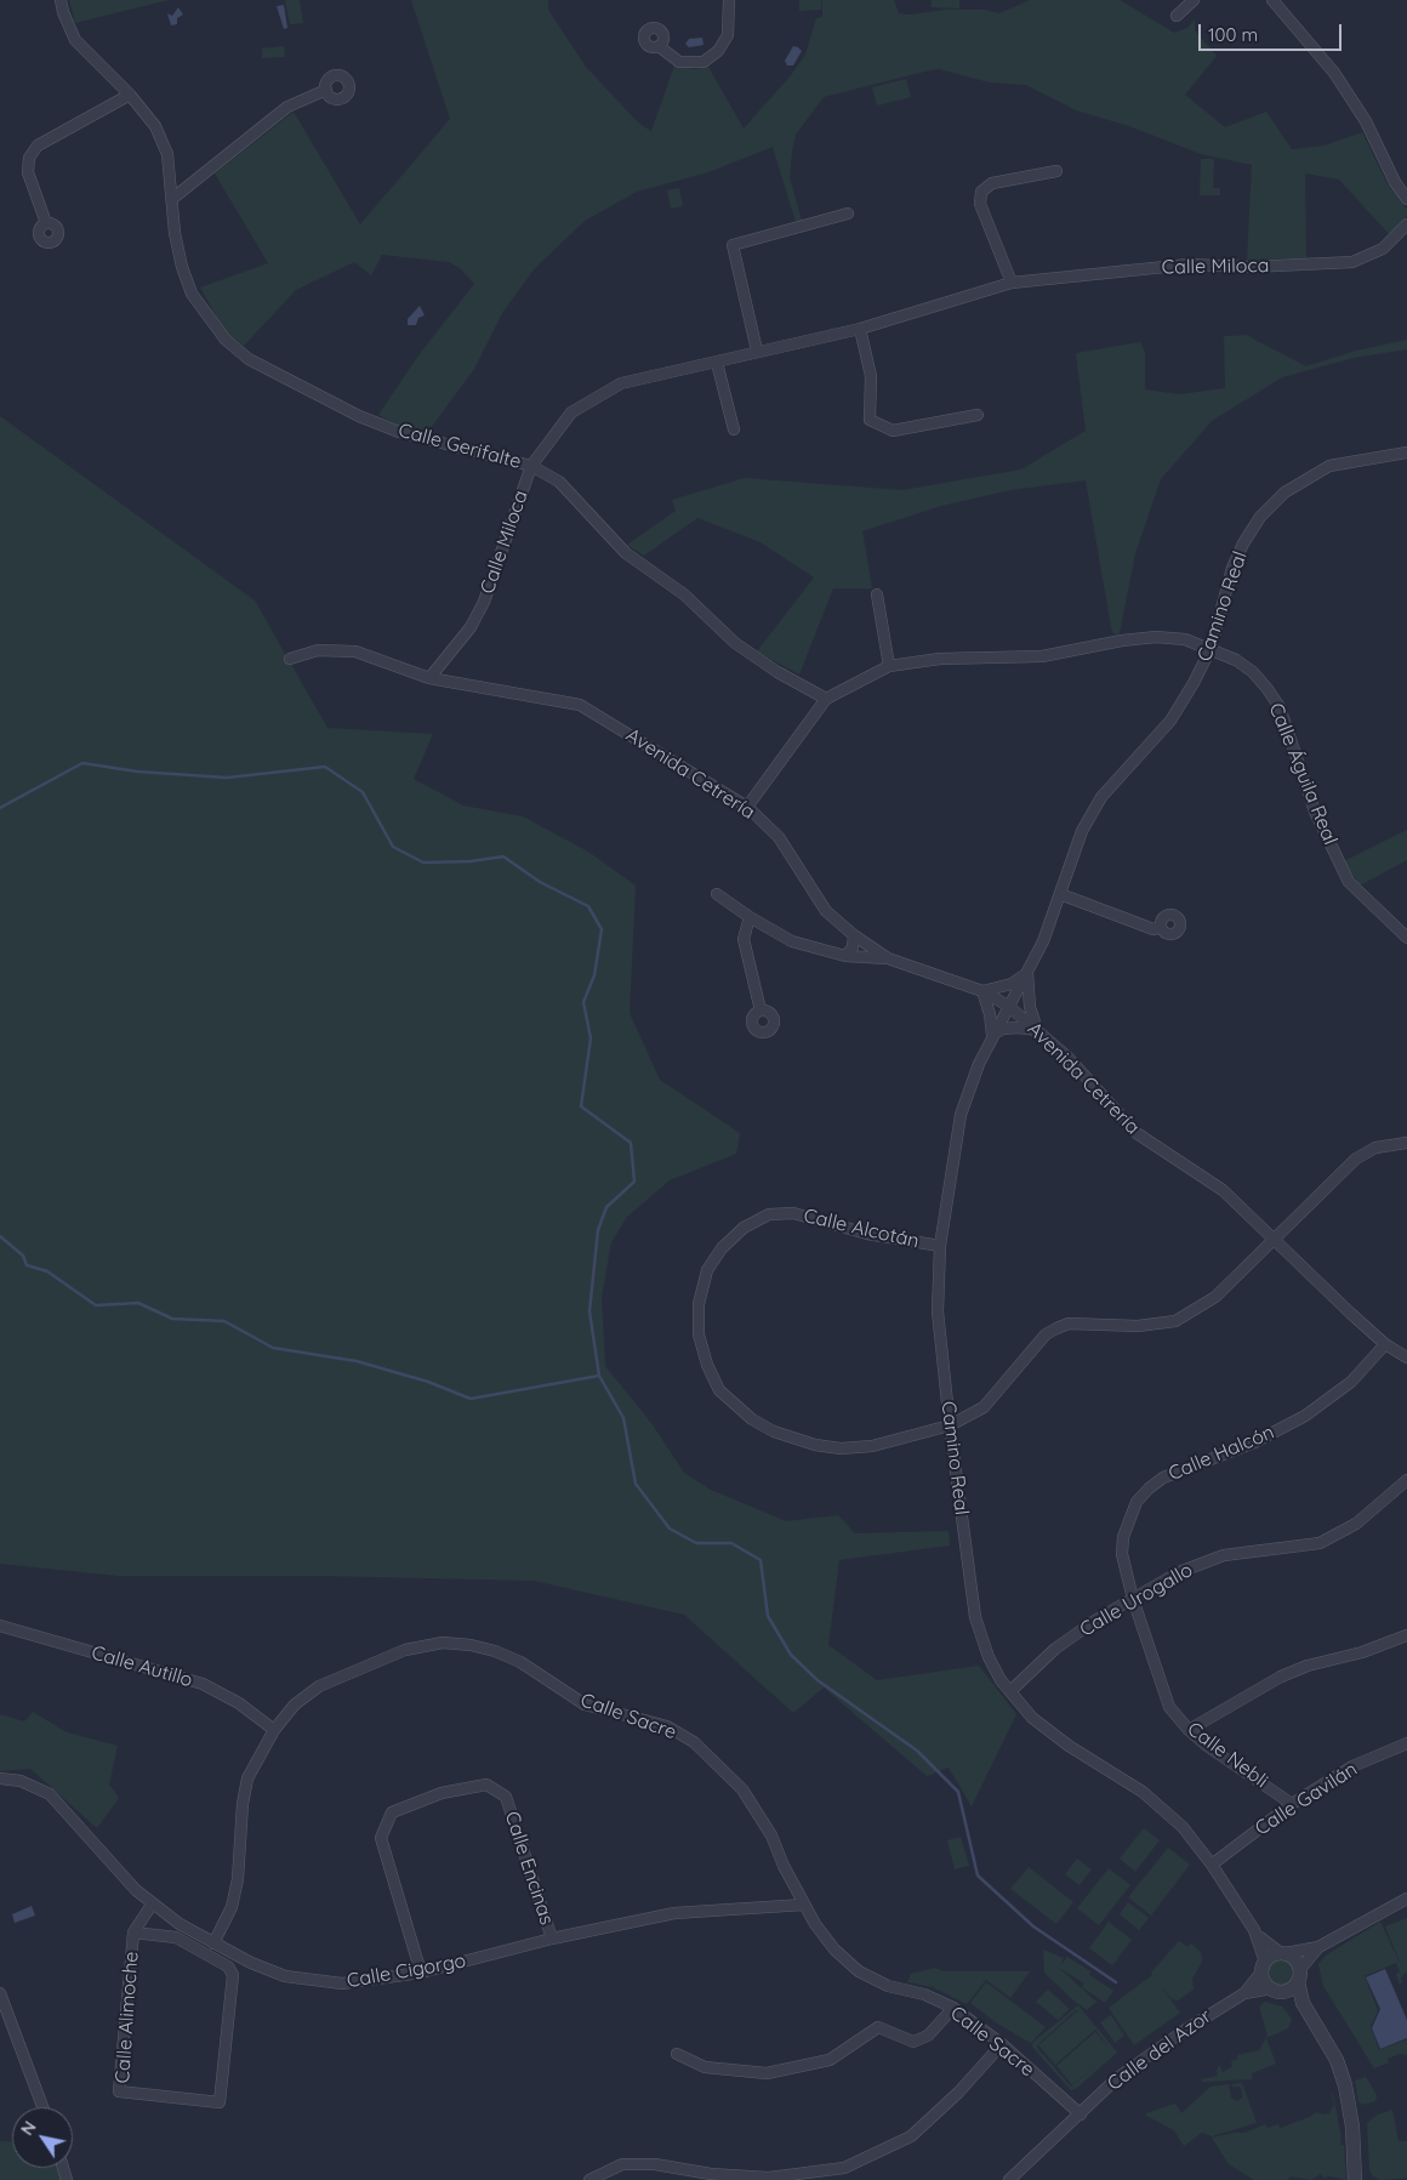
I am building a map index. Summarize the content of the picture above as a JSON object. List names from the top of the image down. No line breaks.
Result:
{"streets":{"street":["Calle Miloca","Calle Gerifalte","Camino Real","Avenida Cetrería","Calle Águila Real","Calle Alcotán","Calle Halcón","Calle Urogallo","Calle Autillo","Calle Sacre","Calle Nebli","Calle Gavilán","Calle Encinas","Calle Cigorgo","Calle Alimoche","Calle del Azor"]},"crossings":[["Calle Miloca","Calle Gerifalte"],["Calle Miloca","Avenida Cetrería"],["Calle Gerifalte","Calle Águila Real"],["Camino Real","Avenida Cetrería"],["Camino Real","Calle Águila Real"],["Camino Real","Calle Alcotán"],["Camino Real","Calle Urogallo"],["Camino Real","Calle Gavilán"],["Camino Real","Calle del Azor"],["Avenida Cetrería","Calle Águila Real"],["Avenida Cetrería","Calle Alcotán"],["Avenida Cetrería","Calle Halcón"],["Calle Halcón","Calle Urogallo"],["Calle Halcón","Calle Nebli"],["Calle Urogallo","Calle Nebli"],["Calle Autillo","Calle Sacre"],["Calle Sacre","Calle Cigorgo"],["Calle Sacre","Calle del Azor"],["Calle Nebli","Calle Gavilán"],["Calle Encinas","Calle Cigorgo"],["Calle Cigorgo","Calle Alimoche"]],"scale_bar":"100 m","north":"top left"}
